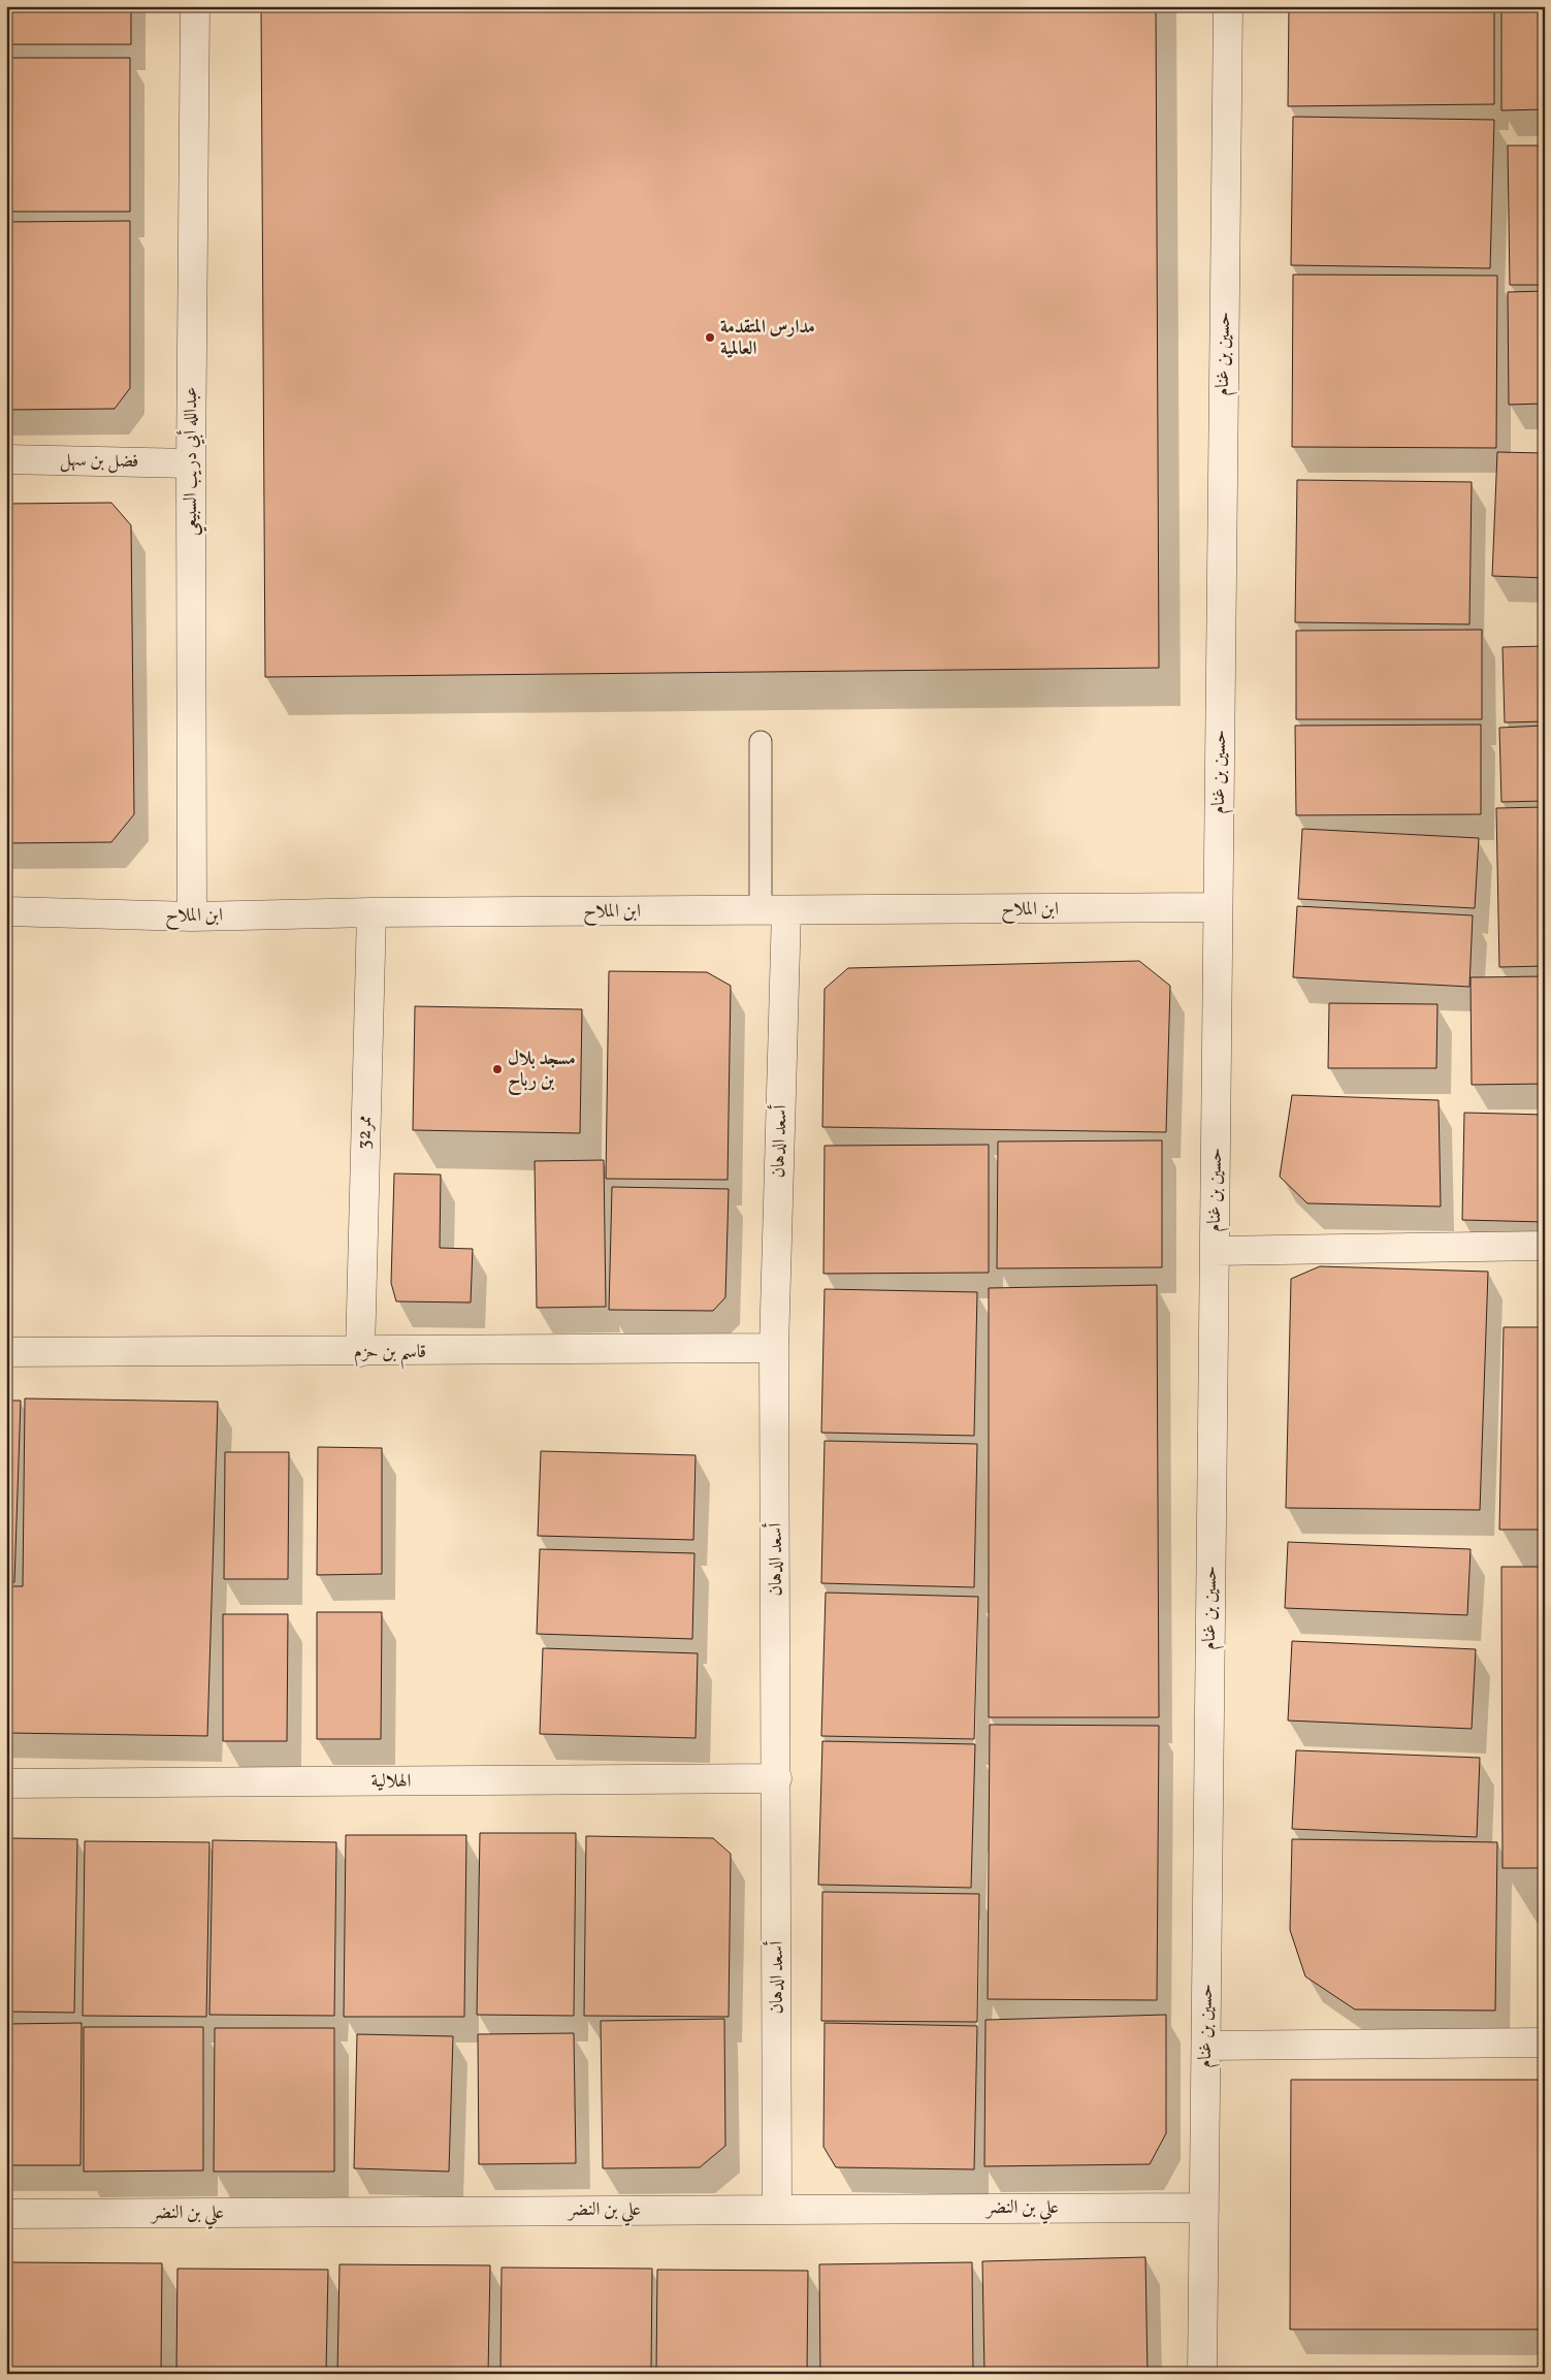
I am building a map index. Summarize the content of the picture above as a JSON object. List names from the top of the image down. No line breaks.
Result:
{"streets":{"street":["حسين بن غنام","فضل بن سهل","عبدالله أبي دريب السبيعي","ابن الملاح","ممر32","أسعد الدهان","قاسم بن حزم","الهلالية","علي بن النضر"]},"crossings":[["حسين بن غنام","ابن الملاح"],["حسين بن غنام","علي بن النضر"],["فضل بن سهل","عبدالله أبي دريب السبيعي"],["عبدالله أبي دريب السبيعي","ابن الملاح"],["ابن الملاح","ممر32"],["ابن الملاح","أسعد الدهان"],["ممر32","قاسم بن حزم"],["أسعد الدهان","قاسم بن حزم"],["أسعد الدهان","الهلالية"],["أسعد الدهان","علي بن النضر"]],"places":["مدارس المتقدمة العالمية","مسجد بلال بن رباح"]}
